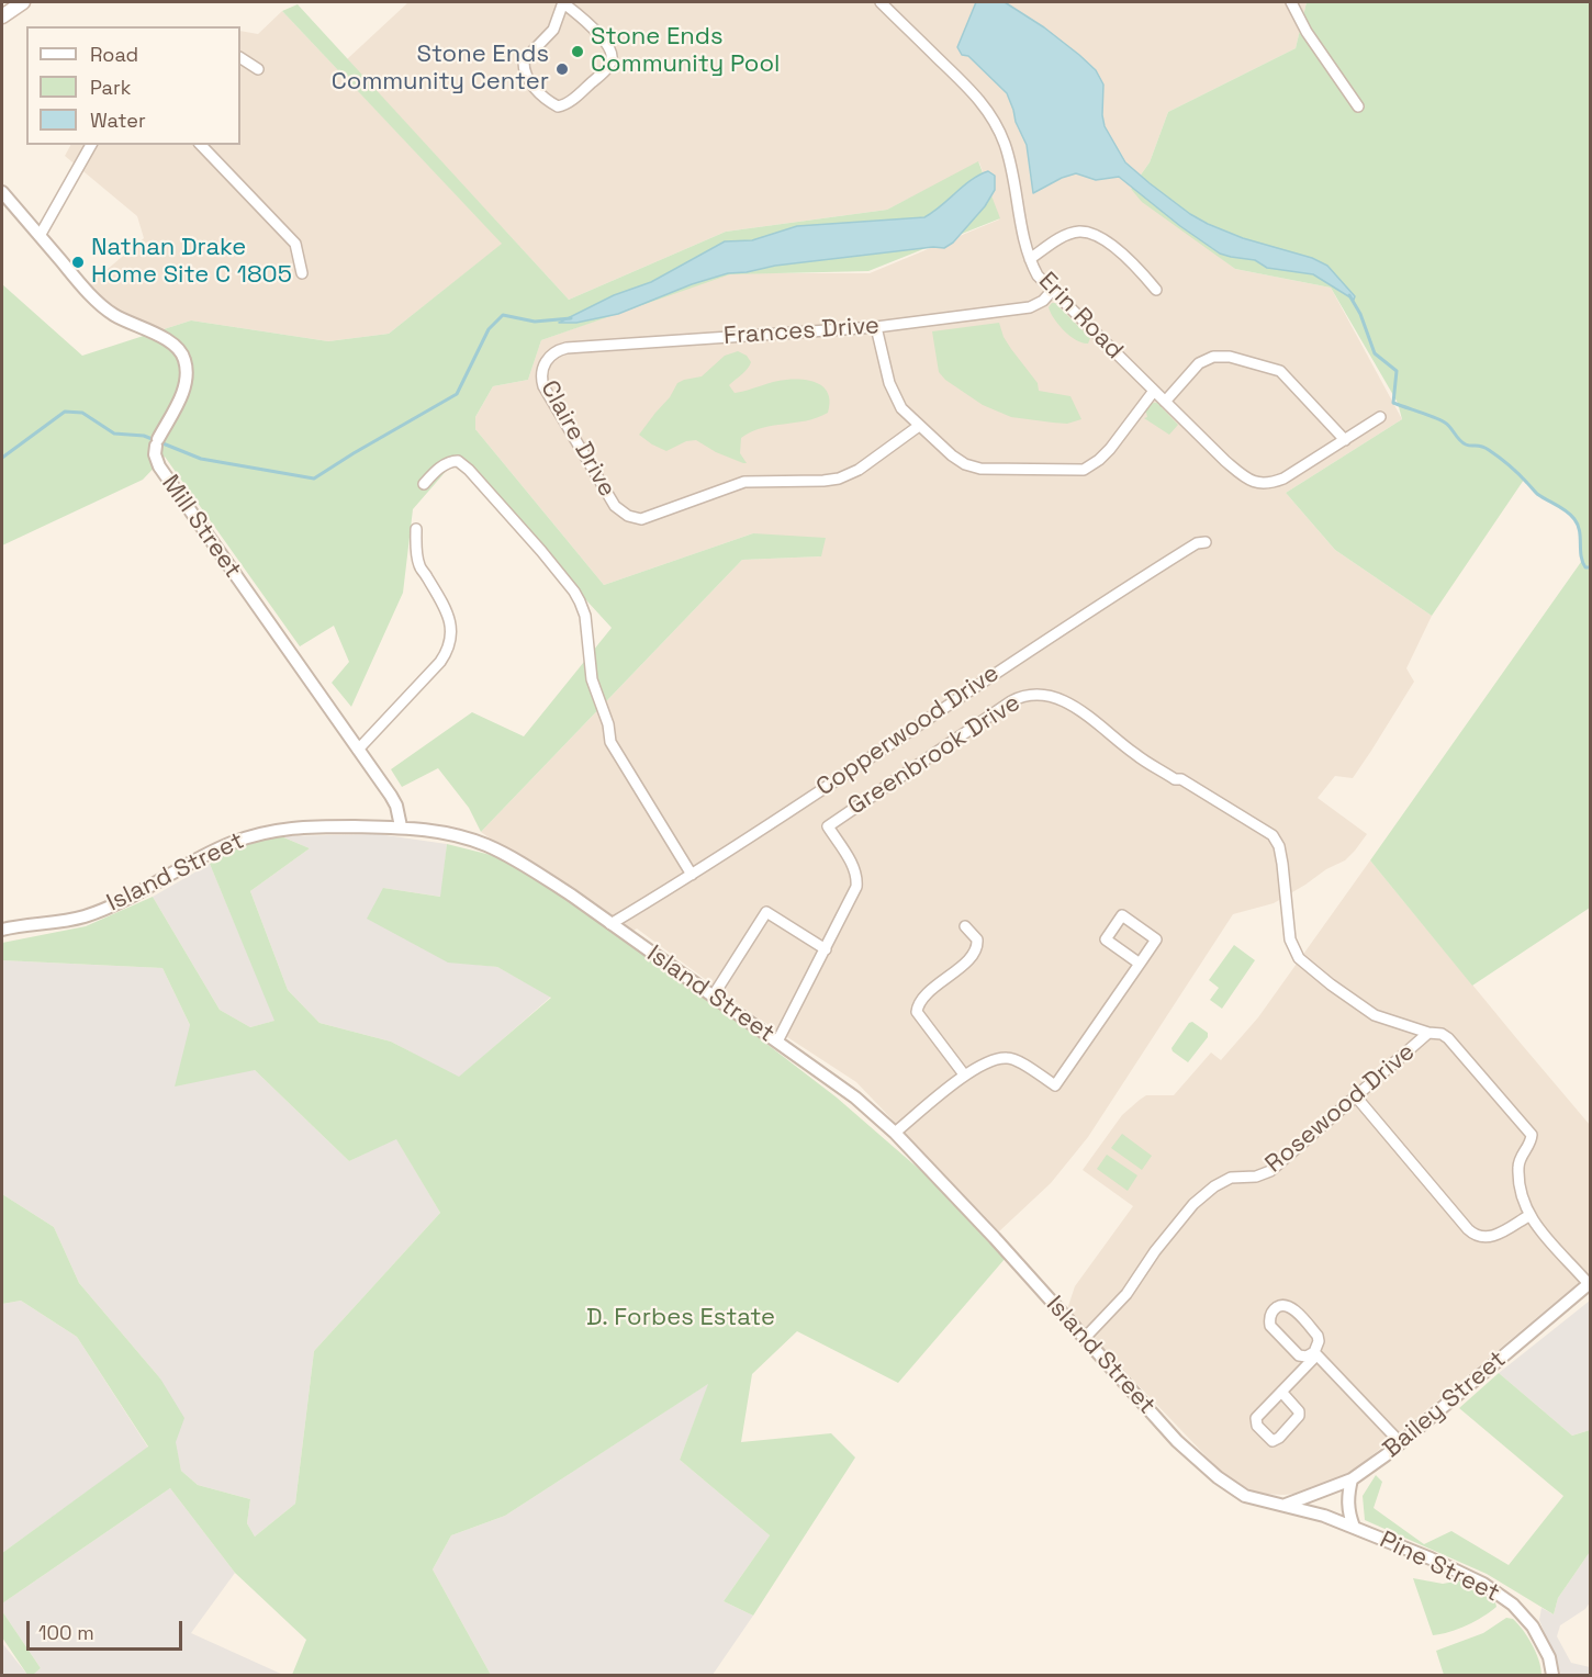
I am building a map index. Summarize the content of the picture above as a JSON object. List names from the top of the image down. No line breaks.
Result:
{"streets":{"street":["Erin Road","Frances Drive","Claire Drive","Mill Street","Copperwood Drive","Greenbrook Drive","Island Street","Rosewood Drive","Bailey Street","Pine Street"]},"crossings":[["Erin Road","Frances Drive"],["Frances Drive","Claire Drive"],["Mill Street","Island Street"],["Copperwood Drive","Island Street"],["Greenbrook Drive","Island Street"],["Greenbrook Drive","Rosewood Drive"],["Greenbrook Drive","Bailey Street"],["Island Street","Rosewood Drive"],["Island Street","Bailey Street"],["Island Street","Pine Street"],["Bailey Street","Pine Street"]],"parks":["D. Forbes Estate"],"places":["Stone Ends Community Pool","Stone Ends Community Center","Nathan Drake Home Site C 1805"],"legend":["Road","Park","Water"],"scale_bar":"100 m"}
